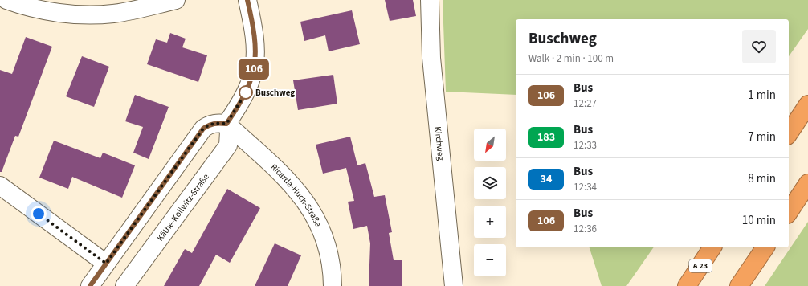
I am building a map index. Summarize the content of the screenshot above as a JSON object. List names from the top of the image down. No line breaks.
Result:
{"streets":{"highway":["A 23"],"street":["Kirchweg","Ricarda-Huch-Straße","Käthe-Kollwitz-Straße"]},"crossings":[["Ricarda-Huch-Straße","Käthe-Kollwitz-Straße"]],"places":["Buschweg"],"lines":["bus line 106"],"north":"bottom left","page":{"on_map":"106","heading":["Buschweg","Walk · 2 min · 100 m"],"list":[{"mark":"106","name":"Bus","note":"12:27","value":"1 min"},{"mark":"183","name":"Bus","note":"12:33","value":"7 min"},{"mark":"34","name":"Bus","note":"12:34","value":"8 min"},{"mark":"106","name":"Bus","note":"12:36","value":"10 min"}],"map_buttons":["+","−"]}}
